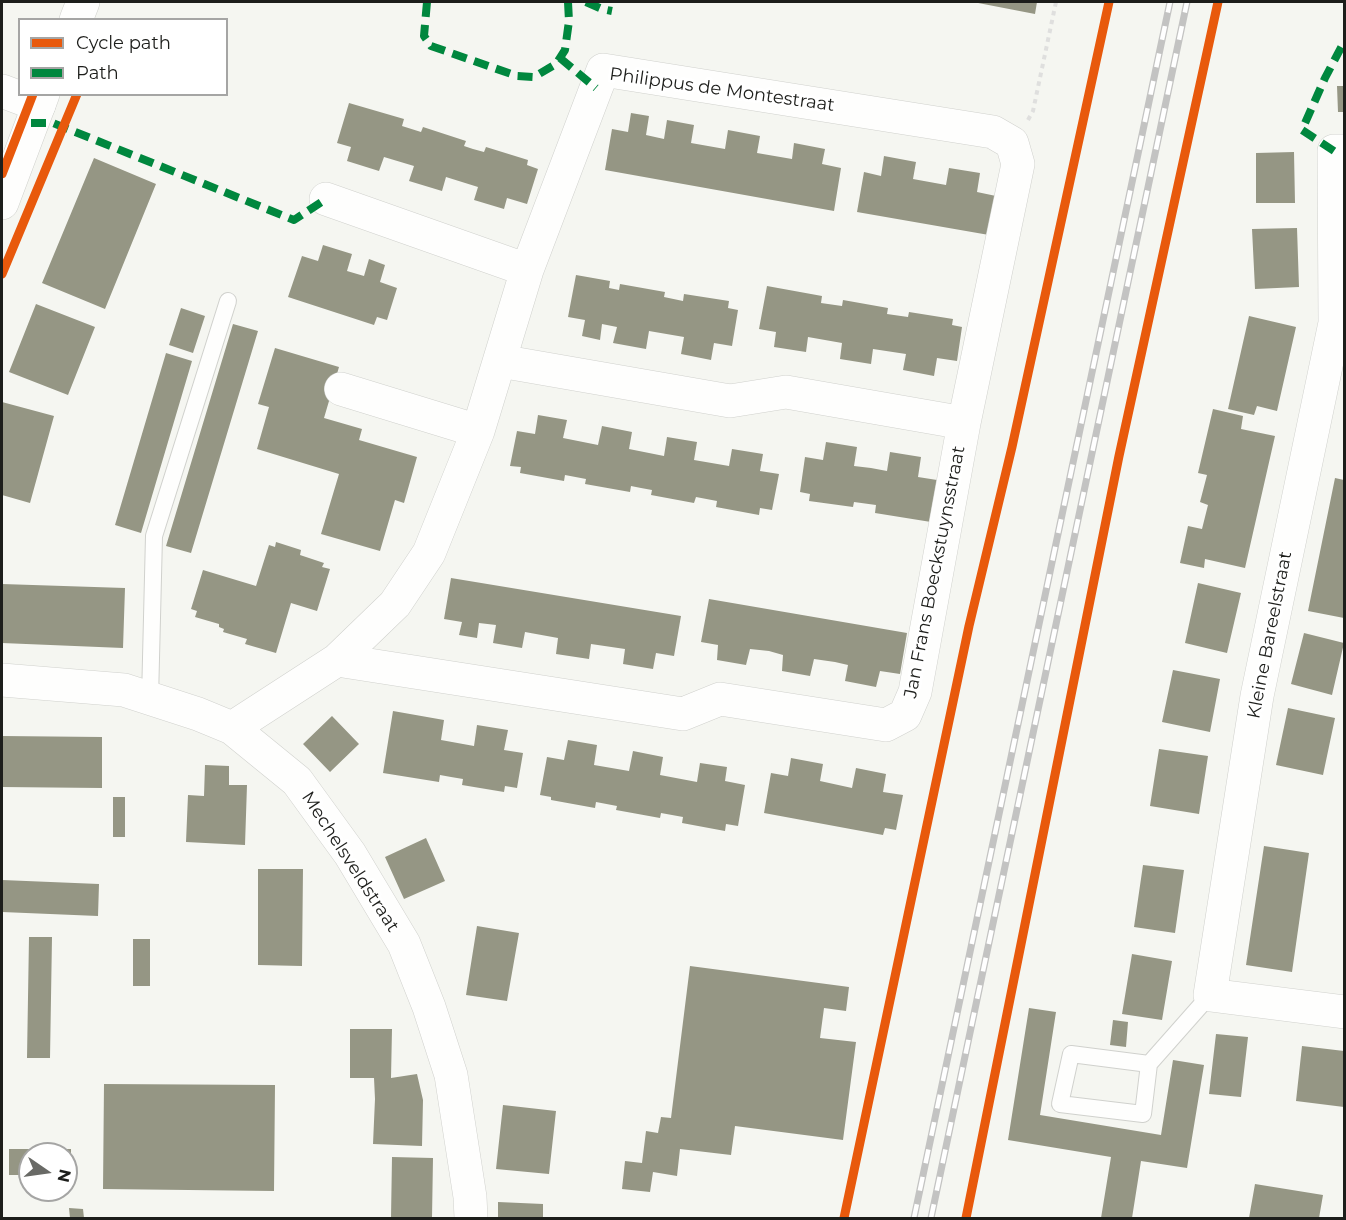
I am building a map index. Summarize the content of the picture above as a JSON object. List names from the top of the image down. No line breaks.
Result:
{"streets":{"street":["Philippus de Montestraat","Jan Frans Boeckstuynsstraat","Kleine Bareelstraat","Mechelsveldstraat"]},"crossings":[["Philippus de Montestraat","Jan Frans Boeckstuynsstraat"],["Philippus de Montestraat","Mechelsveldstraat"]],"legend":["Cycle path","Path"],"north":"right"}
